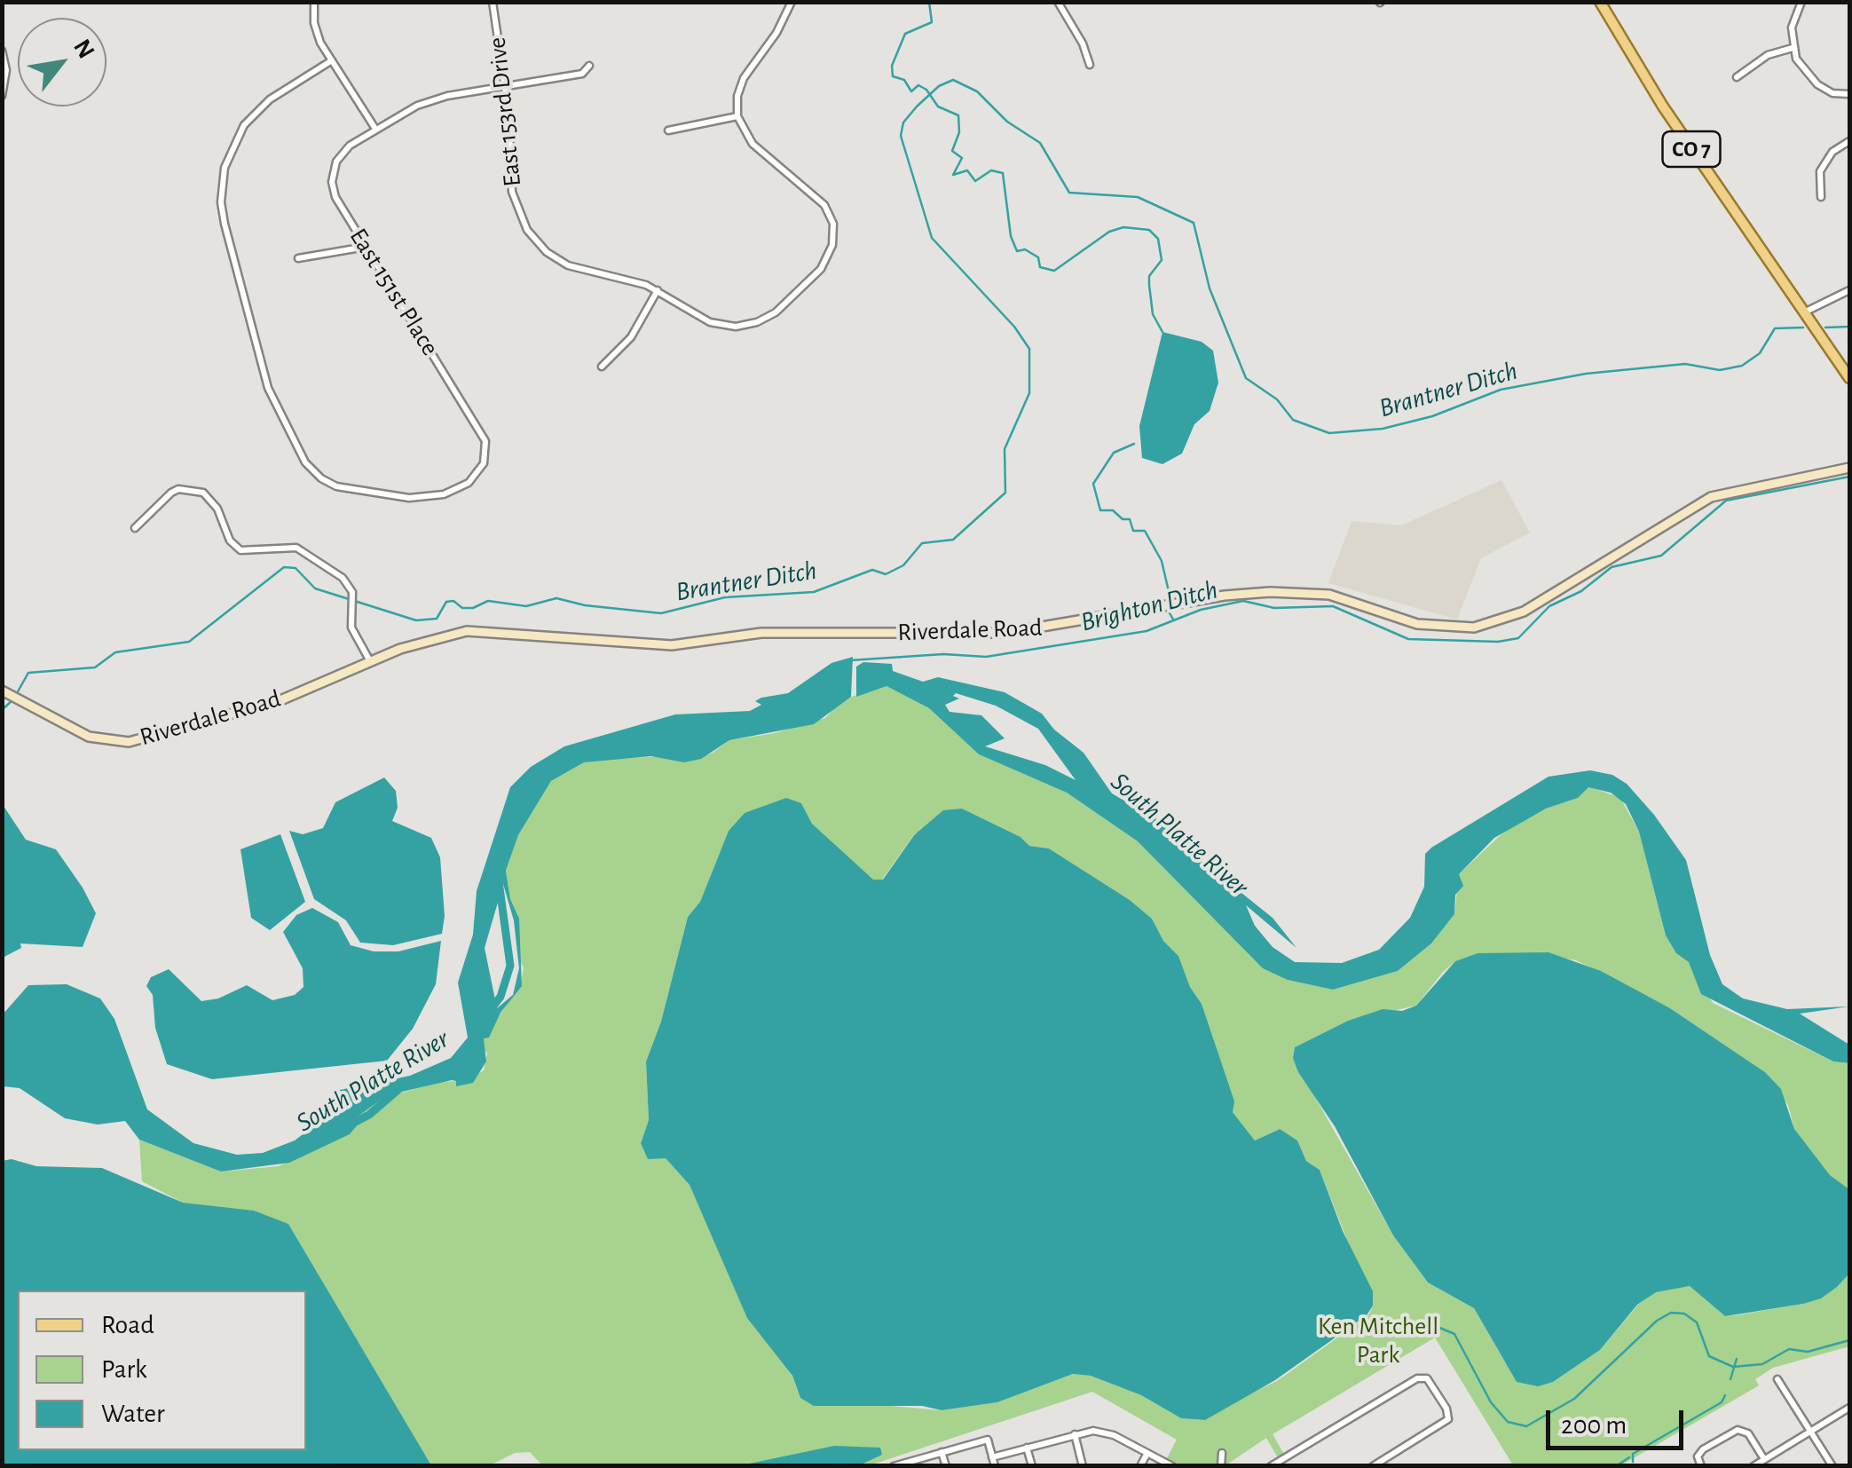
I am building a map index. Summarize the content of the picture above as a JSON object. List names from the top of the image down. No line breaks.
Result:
{"streets":{"main road":["CO 7"],"street":["East 153rd Drive","East 151st Place","Riverdale Road"]},"crossings":[["East 153rd Drive","East 151st Place"]],"water":["Brantner Ditch","Brighton Ditch","South Platte River"],"parks":["Ken Mitchell Park"],"legend":["Road","Park","Water"],"scale_bar":"200 m","north":"top right"}
